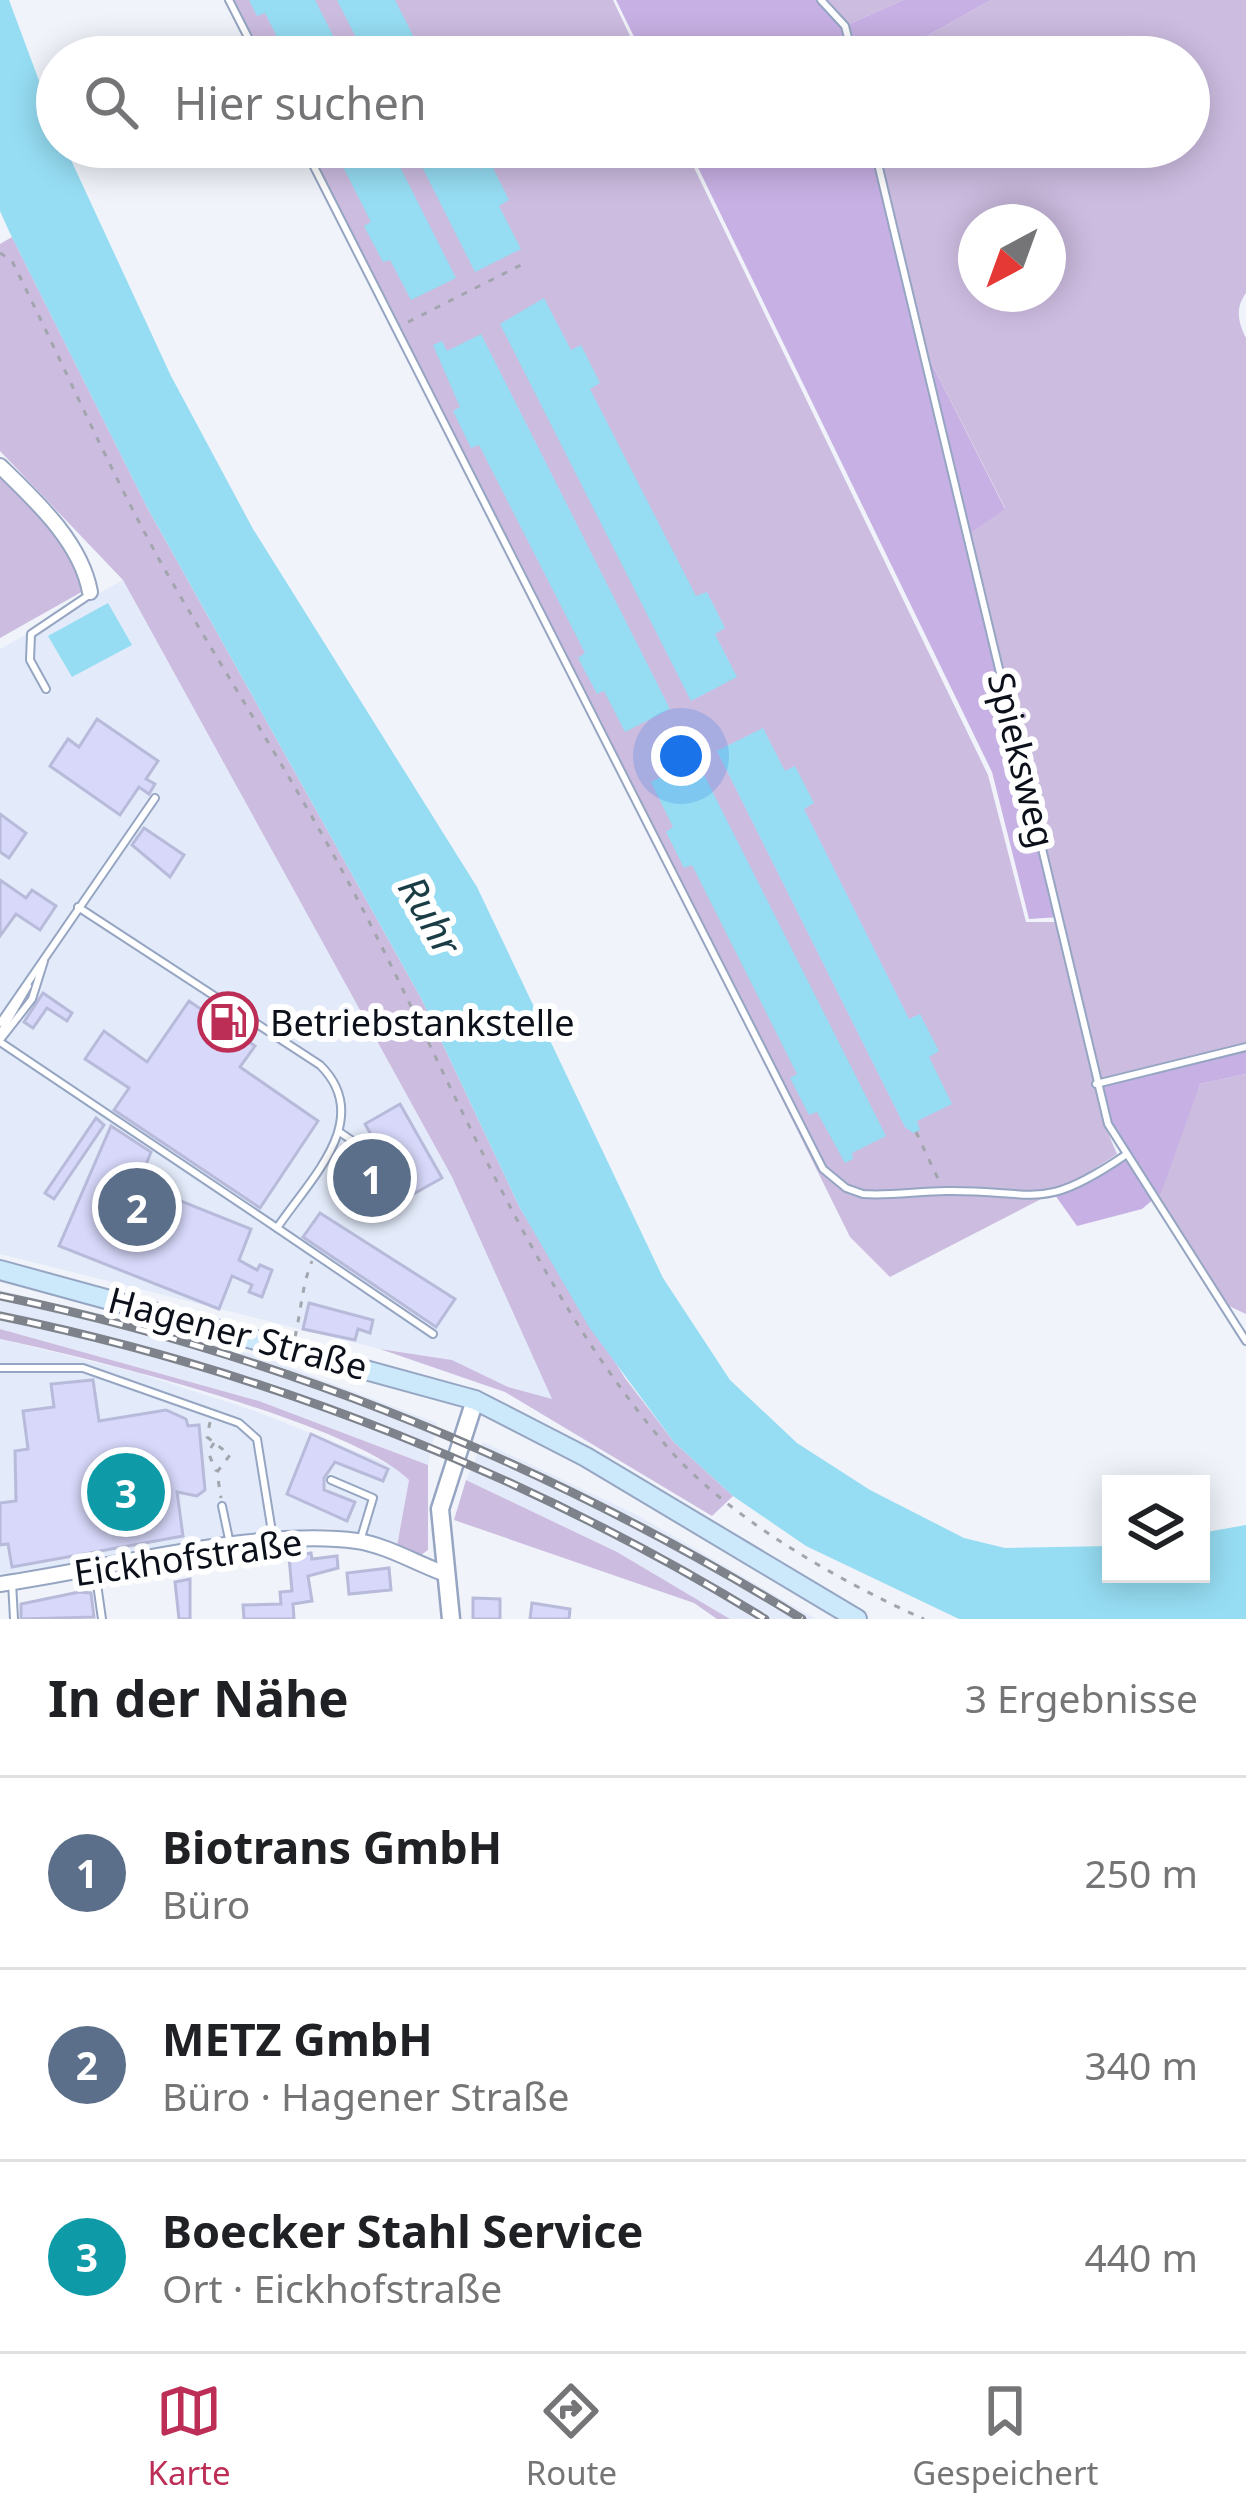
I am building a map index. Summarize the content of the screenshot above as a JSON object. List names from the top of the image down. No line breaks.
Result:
{"streets":{"main road":["Hagener Straße"],"street":["Eickhofstraße"],"lane":["Spieksweg"]},"water":["Ruhr"],"places":{"fuel station":["Betriebstankstelle"]},"north":"bottom left","page":{"search":"Hier suchen","pins":["1","2","3"],"heading":["In der Nähe","3 Ergebnisse"],"list":[{"mark":"1","name":"Biotrans GmbH","note":"Büro","value":"250 m"},{"mark":"2","name":"METZ GmbH","note":"Büro · Hagener Straße","value":"340 m"},{"mark":"3","name":"Boecker Stahl Service","note":"Ort · Eickhofstraße","value":"440 m"}],"nav":["Karte","Route","Gespeichert"]}}
